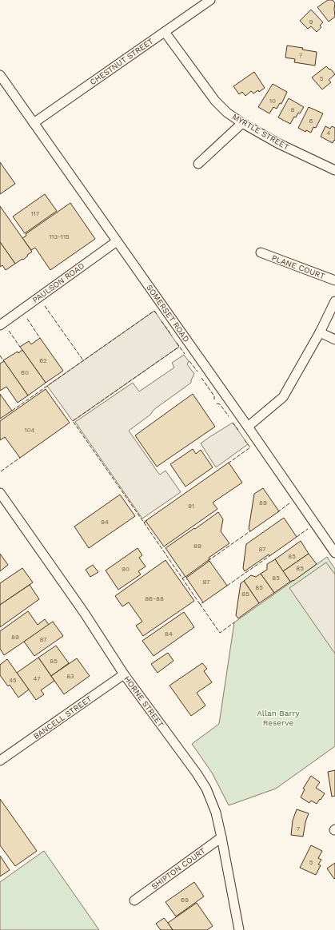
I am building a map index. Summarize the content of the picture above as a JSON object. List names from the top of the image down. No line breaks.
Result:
{"streets":{"street":["CHESTNUT STREET","MYRTLE STREET","PLANE COURT","PAULSON ROAD","SOMERSET ROAD","HORNE STREET","BANCELL STREET","SHIPTON COURT"]},"crossings":[["CHESTNUT STREET","MYRTLE STREET"],["CHESTNUT STREET","SOMERSET ROAD"],["PAULSON ROAD","SOMERSET ROAD"],["HORNE STREET","BANCELL STREET"],["HORNE STREET","SHIPTON COURT"]],"parks":["Allan Barry Reserve"],"house_numbers":["9","7","5","10","8","6","4","117","113-115","62","60","104","89","91","94","89","87","85","85","90","85","87","85","85","86-88","84","89","87","85","83","47","45","7","5","69"]}
